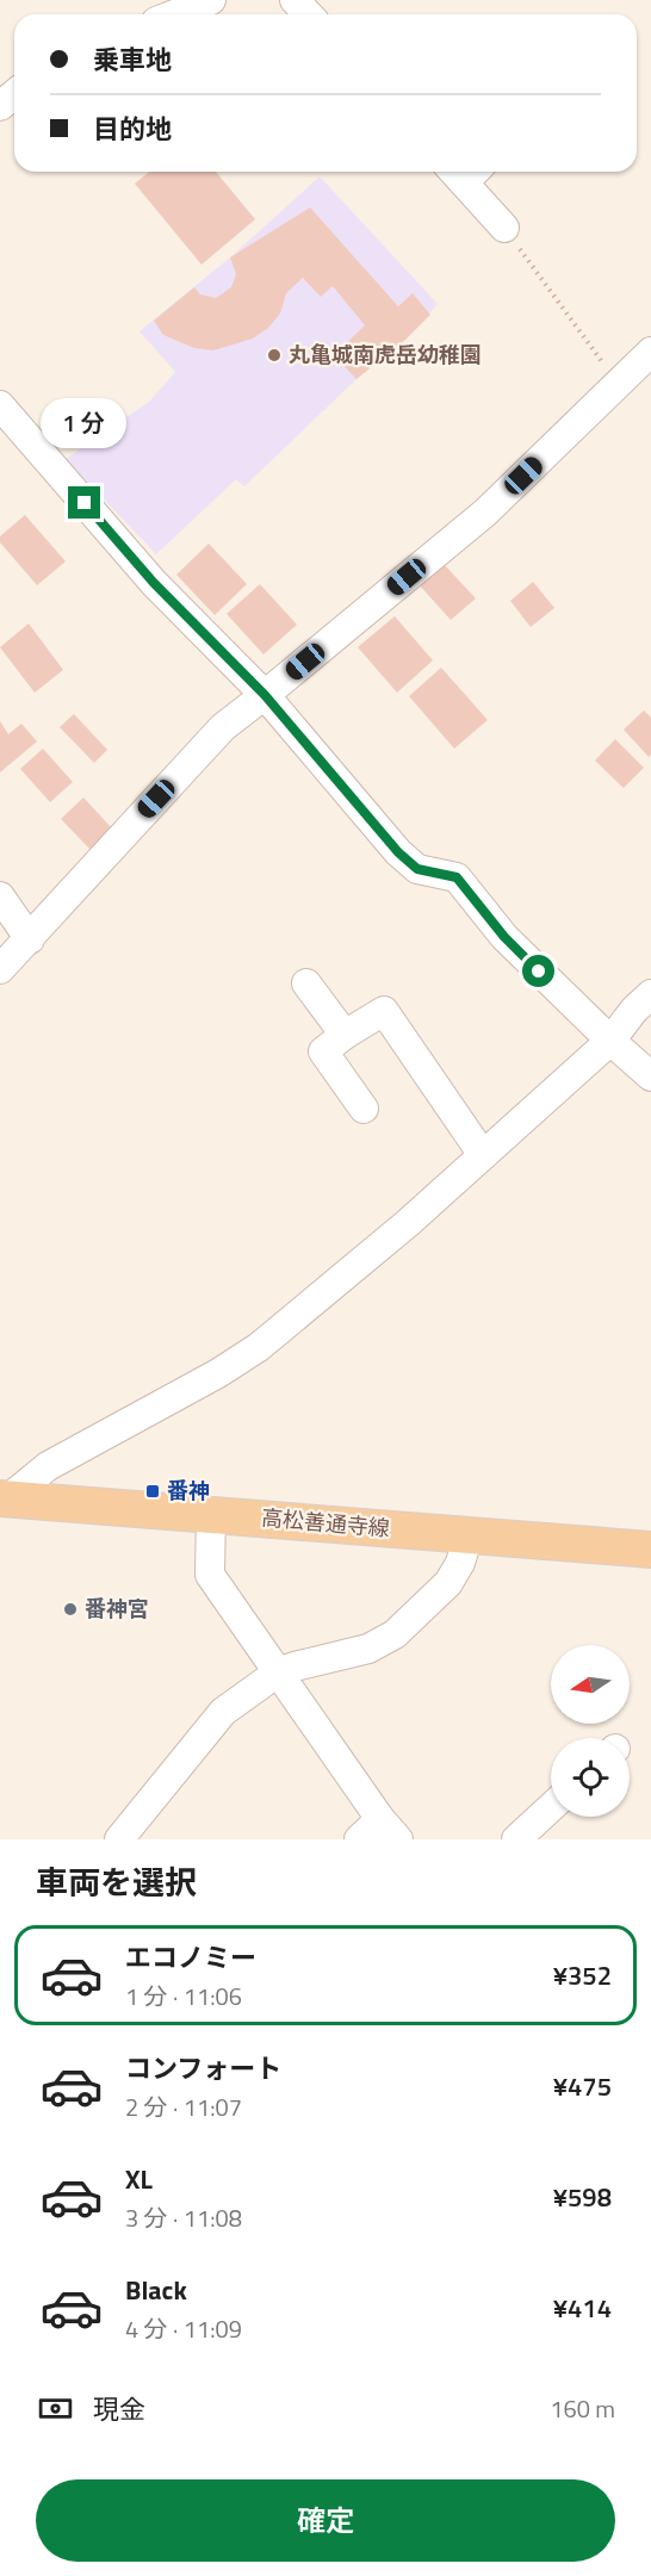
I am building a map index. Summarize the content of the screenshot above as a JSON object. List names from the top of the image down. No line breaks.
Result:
{"streets":{"main road":["高松善通寺線"]},"places":{"other":["丸亀城南虎岳幼稚園","番神宮"],"transit":["番神"]},"north":"left","page":{"banner":["乗車地","目的地"],"bubble":"1 分","heading":"車両を選択","list":[{"name":"エコノミー","note":"1 分 · 11:06","value":"¥352"},{"name":"コンフォート","note":"2 分 · 11:07","value":"¥475"},{"name":"XL","note":"3 分 · 11:08","value":"¥598"},{"name":"Black","note":"4 分 · 11:09","value":"¥414"}],"pay":["現金","160 m"],"buttons":"確定"}}
